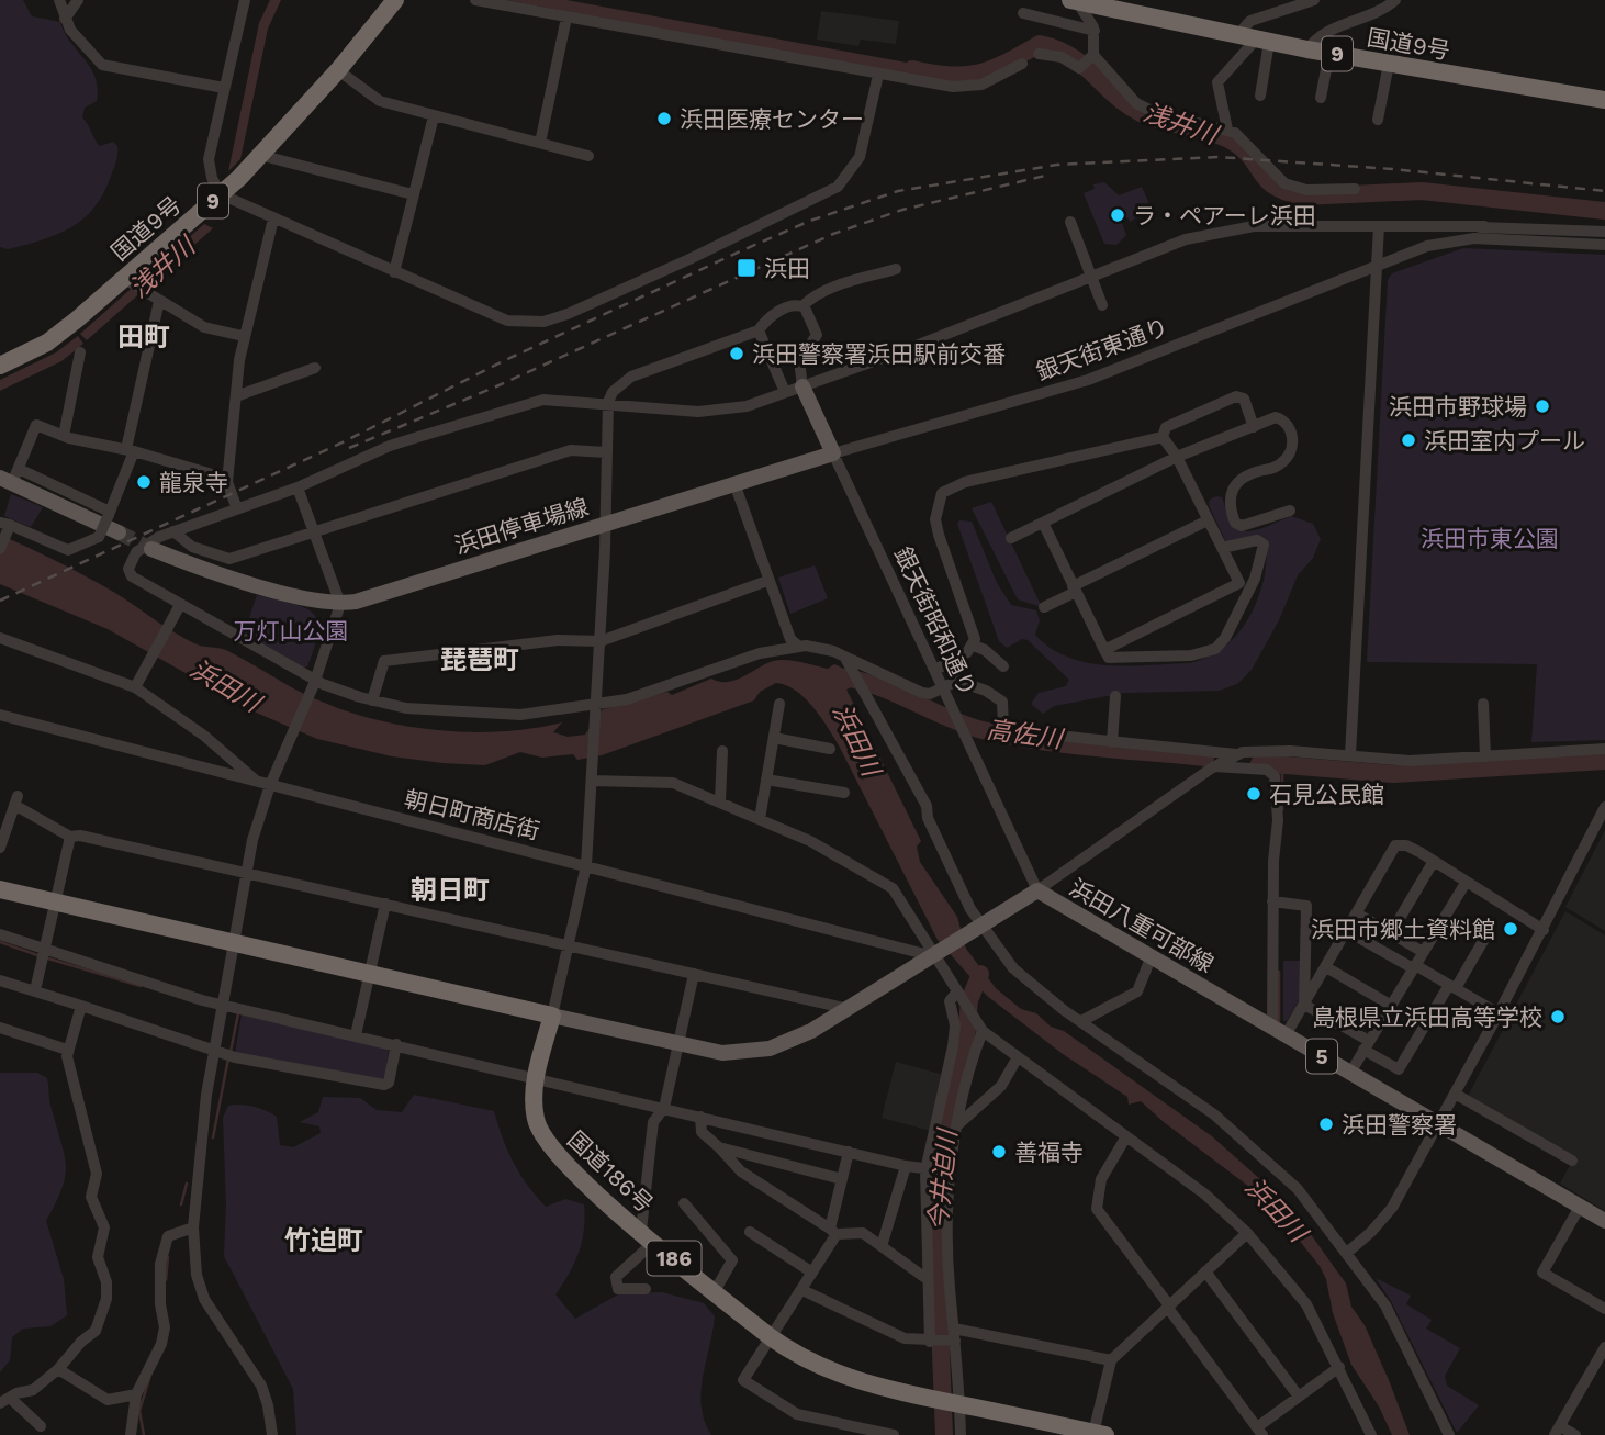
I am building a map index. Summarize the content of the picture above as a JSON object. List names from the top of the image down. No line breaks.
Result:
{"streets":{"highway":["国道9号","9","国道186号","186"],"main road":["浜田停車場線","浜田八重可部線","5"],"street":["銀天街東通り","銀天街昭和通り","朝日町商店街"]},"crossings":[["銀天街東通り","浜田停車場線"],["銀天街東通り","銀天街昭和通り"],["浜田停車場線","銀天街昭和通り"],["銀天街昭和通り","浜田八重可部線"],["朝日町商店街","浜田八重可部線"],["浜田八重可部線","国道186号"]],"districts":["田町","琵琶町","朝日町","竹迫町"],"water":["浅井川","浜田川","高佐川","今井迫川"],"parks":["浜田市東公園","万灯山公園"],"places":{"other":["浜田医療センター","ラ・ペアーレ浜田","浜田警察署浜田駅前交番","浜田市野球場","浜田室内プール","龍泉寺","石見公民館","浜田市郷土資料館","島根県立浜田高等学校","浜田警察署","善福寺"],"transit":["浜田"]}}
